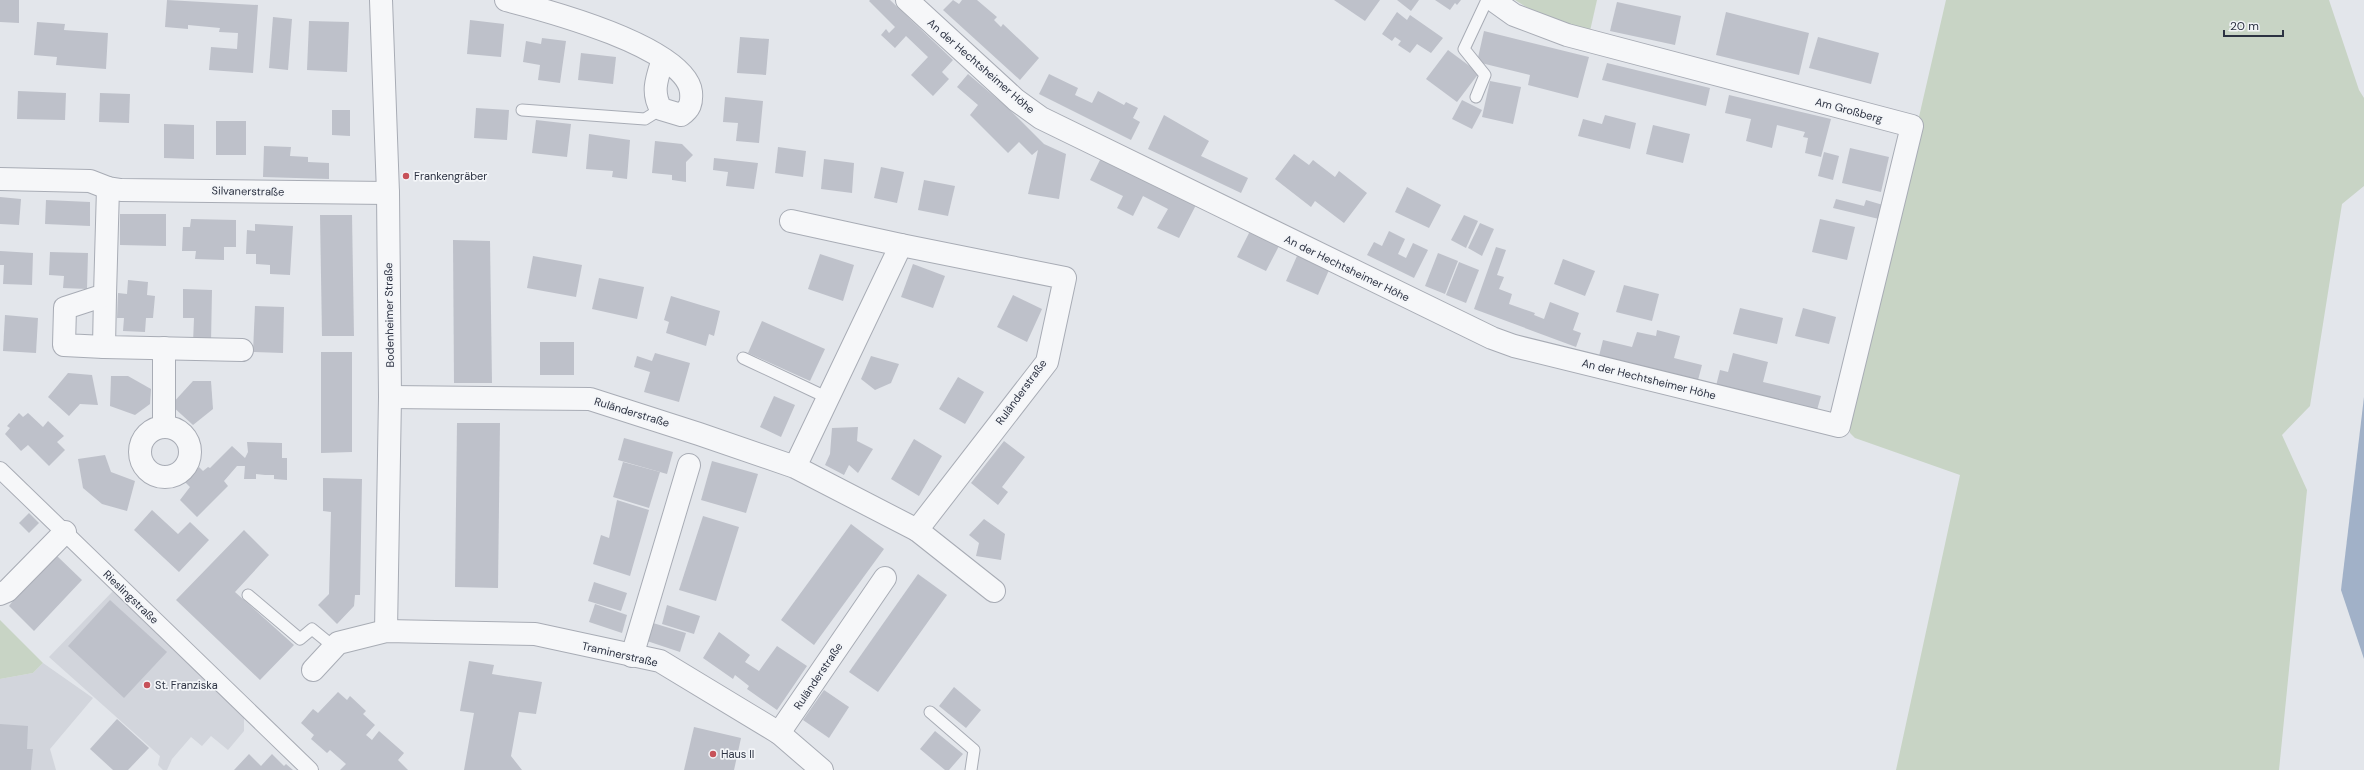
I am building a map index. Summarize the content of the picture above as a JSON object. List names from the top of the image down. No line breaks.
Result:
{"streets":{"street":["An der Hechtsheimer Höhe","Am Großberg","Silvanerstraße","Bodenheimer Straße","Ruländerstraße","Rieslingstraße","Traminerstraße"]},"crossings":[["An der Hechtsheimer Höhe","Am Großberg"],["Silvanerstraße","Bodenheimer Straße"],["Bodenheimer Straße","Ruländerstraße"],["Bodenheimer Straße","Traminerstraße"],["Ruländerstraße","Traminerstraße"]],"places":["Frankengräber","St. Franziska","Haus II"],"scale_bar":"20 m"}
